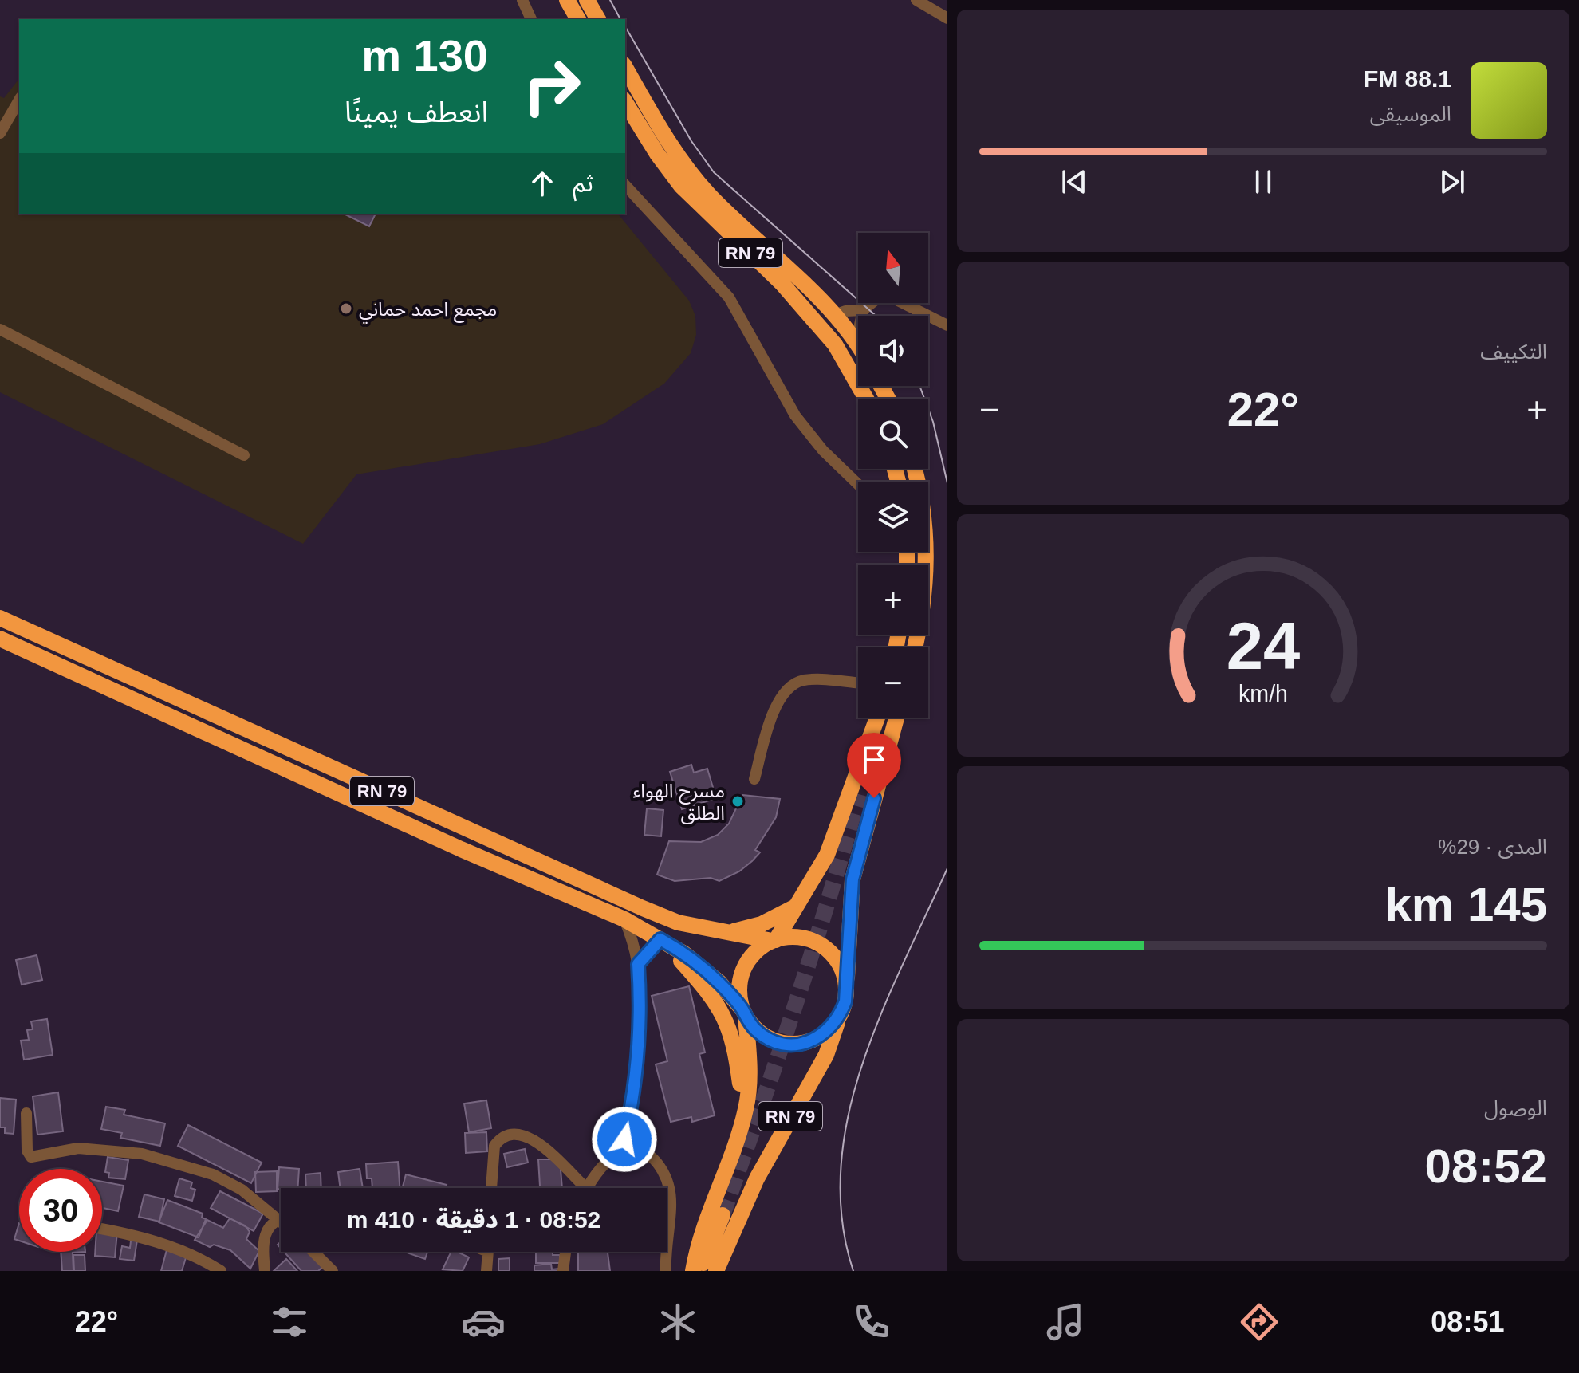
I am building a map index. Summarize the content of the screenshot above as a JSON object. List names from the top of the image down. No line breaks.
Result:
{"streets":{"highway":["RN 79"]},"places":["مجمع احمد حماني","مسرح الهواء الطلق"],"north":"top","page":{"turn":["130 m","انعطف يمينًا"],"song":["88.1 FM","الموسيقى"],"then":"ثم","map_buttons":["+","−"],"tile":["التكييف",["المدى · 29%","145 km"],["الوصول","08:52"]],"heat":["−","22°","+"],"limit":"30","trip":"08:52 · 1 دقيقة · 410 m","tabs":["08:51","22°"],"gauge":["24","km/h"]}}
